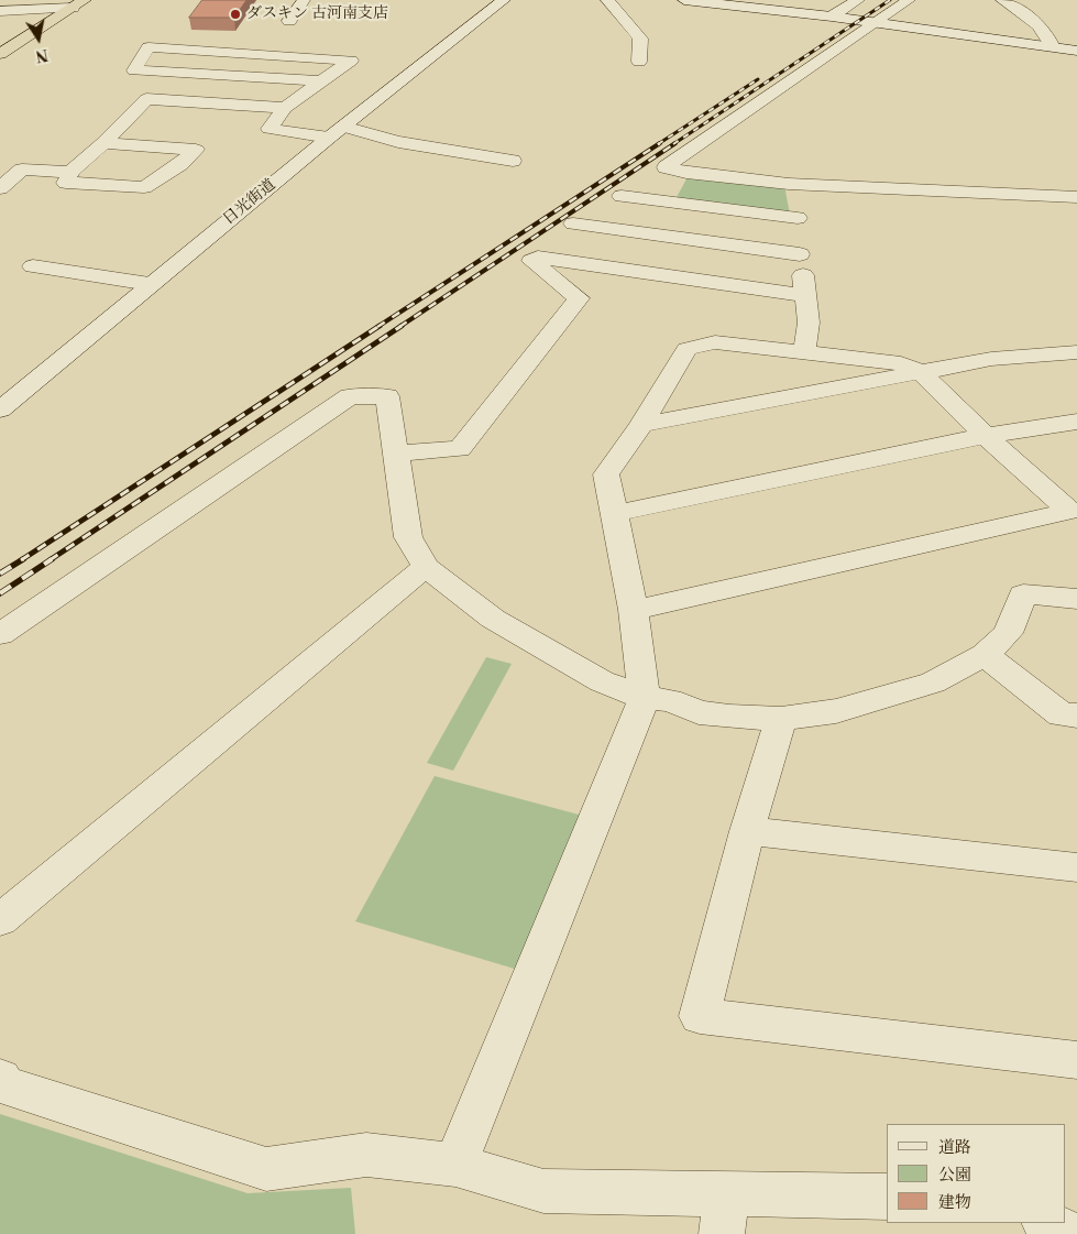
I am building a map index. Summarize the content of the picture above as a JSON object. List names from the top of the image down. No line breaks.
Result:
{"streets":{"street":["日光街道"]},"places":["ダスキン 古河南支店"],"legend":["道路","公園","建物"],"north":"bottom"}
